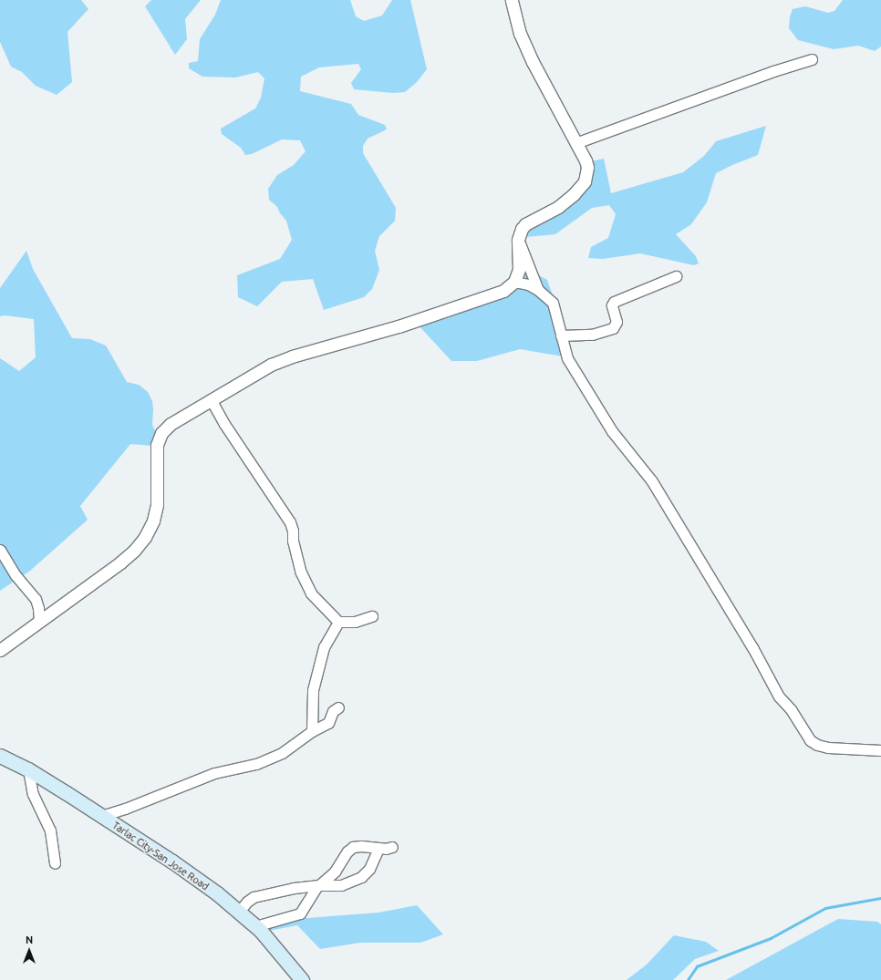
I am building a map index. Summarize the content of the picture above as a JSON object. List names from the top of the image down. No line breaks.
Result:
{"streets":{"main road":["Tarlac City-San Jose Road"]},"north":"top"}
